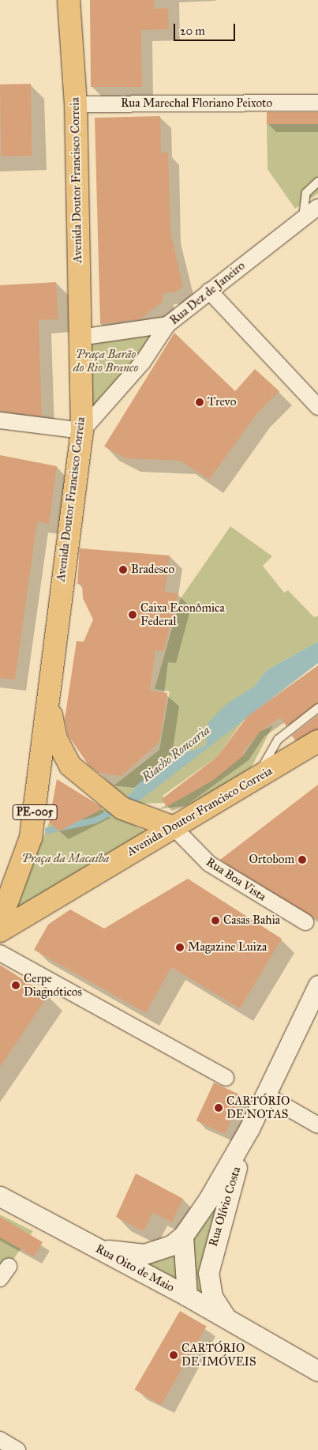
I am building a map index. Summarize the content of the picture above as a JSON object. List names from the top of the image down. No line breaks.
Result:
{"streets":{"main road":["Avenida Doutor Francisco Correia","PE-005"],"street":["Rua Marechal Floriano Peixoto","Rua Dez de Janeiro","Rua Boa Vista","Rua Olívio Costa","Rua Oito de Maio"]},"crossings":[["Rua Marechal Floriano Peixoto","Avenida Doutor Francisco Correia"],["Avenida Doutor Francisco Correia","Rua Dez de Janeiro"],["Avenida Doutor Francisco Correia","Rua Boa Vista"],["Rua Olívio Costa","Rua Oito de Maio"]],"water":["Riacho Roncaria"],"parks":["Praça Barão do Rio Branco","Praça da Macaíba"],"places":["Trevo","Bradesco","Caixa Econômica Federal","Ortobom","Casas Bahia","Magazine Luiza","Cerpe Diagnóticos","CARTÓRIO DE NOTAS","CARTÓRIO DE IMÓVEIS"],"scale_bar":"20 m"}
